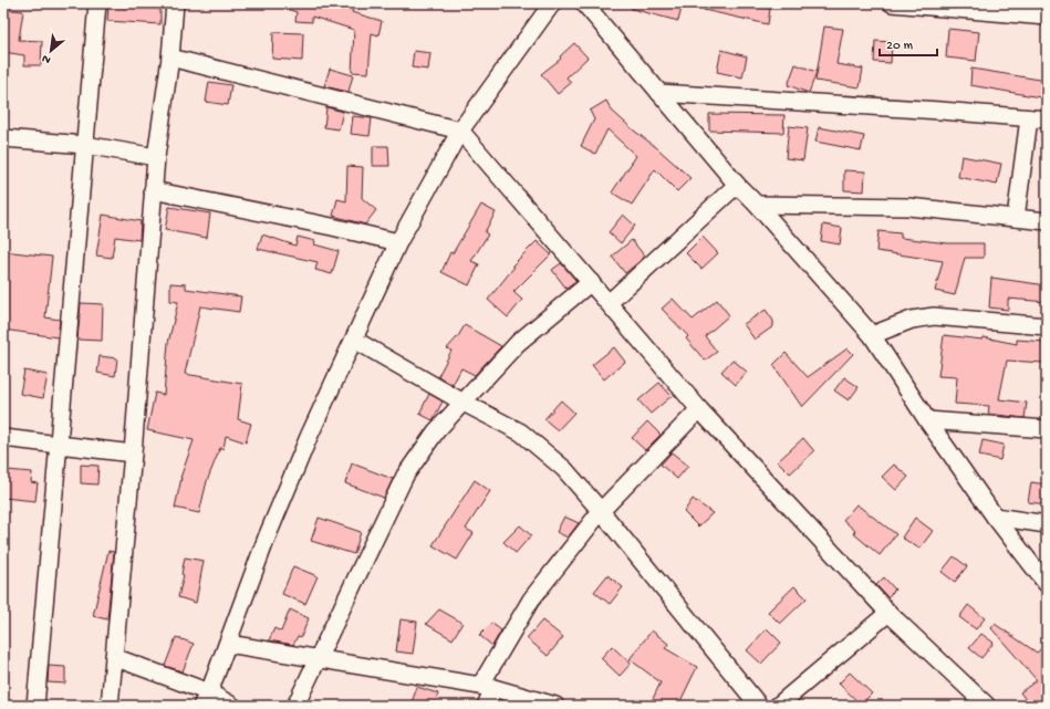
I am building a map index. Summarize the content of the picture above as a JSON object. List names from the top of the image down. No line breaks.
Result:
{"scale_bar":"20 m","north":"bottom left"}
